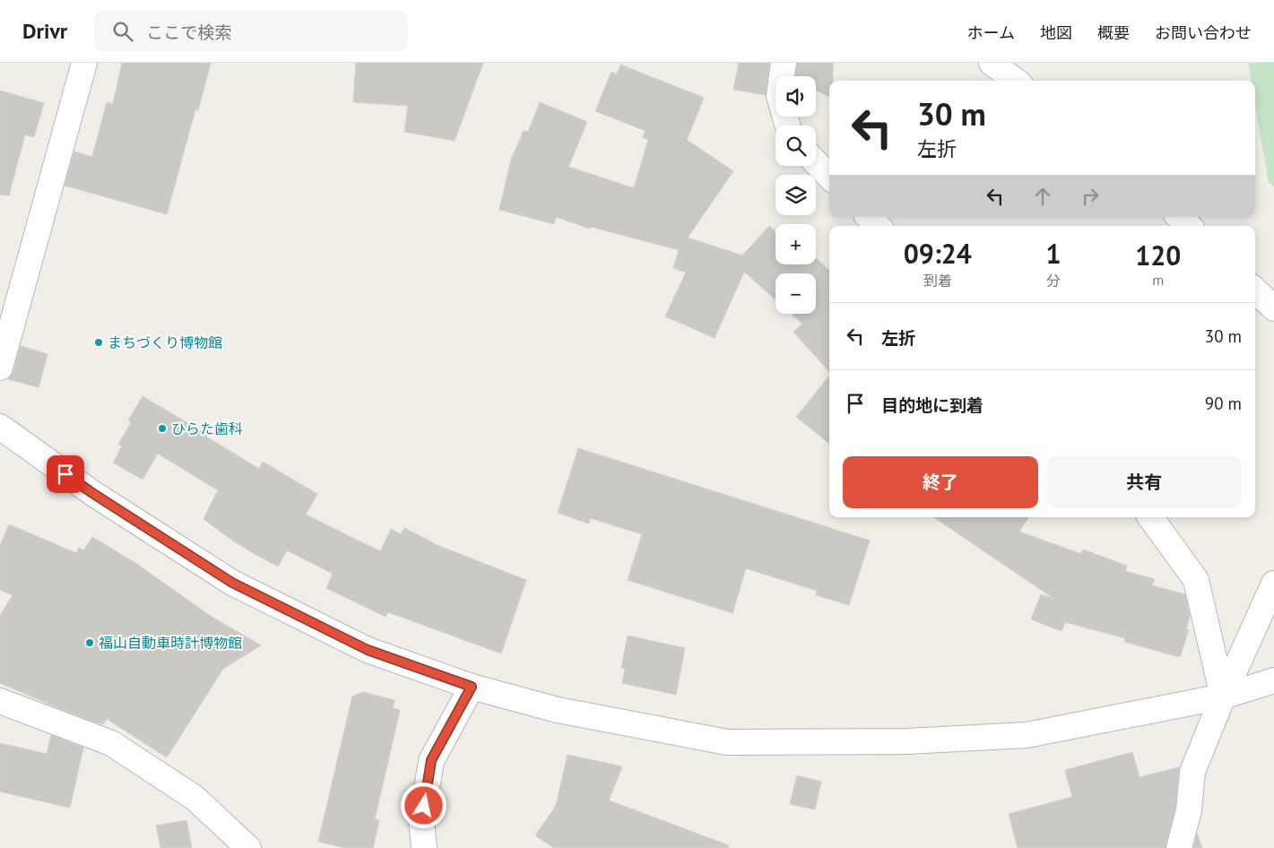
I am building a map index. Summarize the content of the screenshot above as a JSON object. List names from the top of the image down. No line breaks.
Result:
{"places":["まちづくり博物館","ひらた歯科","福山自動車時計博物館"],"page":{"header":"Drivr","search":"ここで検索","nav":["ホーム","地図","概要","お問い合わせ"],"map_buttons":["+","−"],"turn":["30 m","左折"],"eta":["09:24","到着","1","分","120","m"],"list":[{"name":"左折","value":"30 m"},{"name":"目的地に到着","value":"90 m"}],"buttons":["終了","共有"]}}
